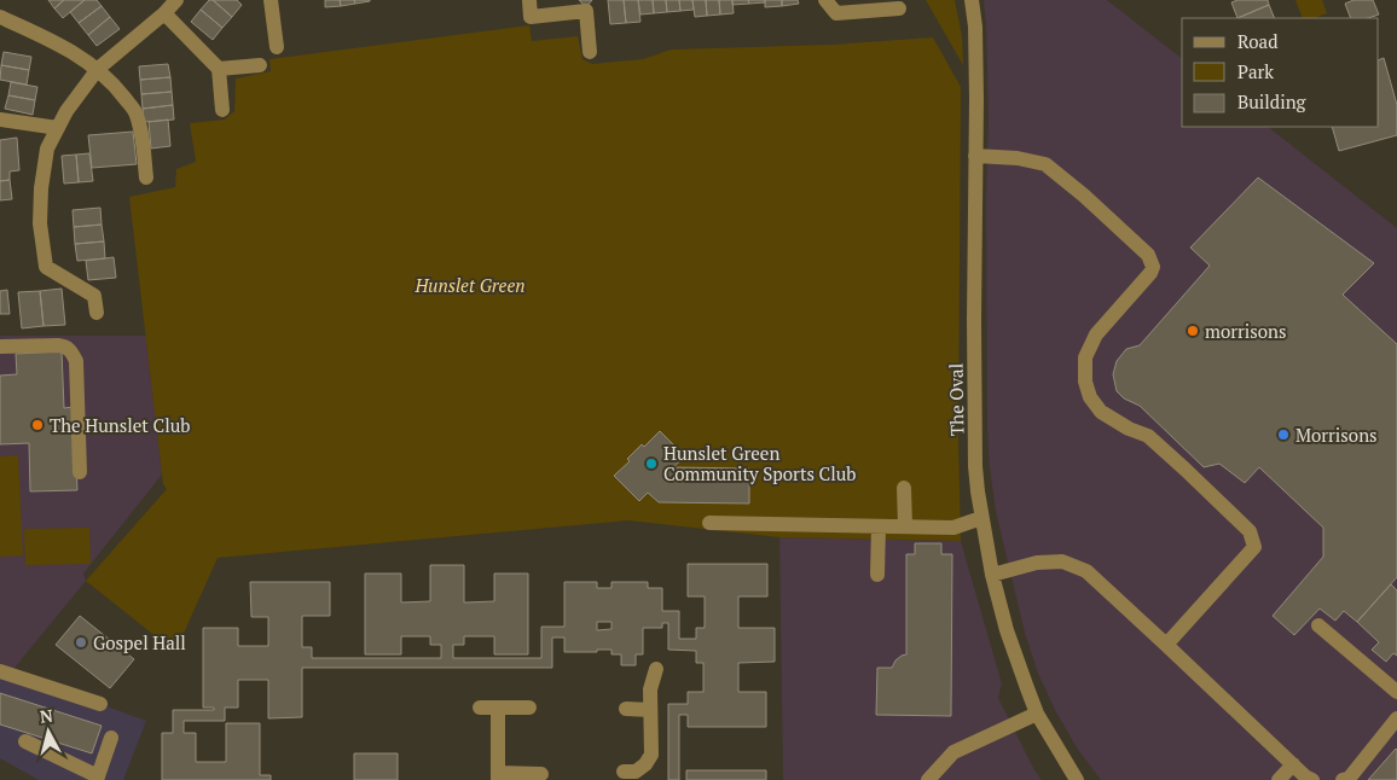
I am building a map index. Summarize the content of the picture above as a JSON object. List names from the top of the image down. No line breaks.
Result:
{"streets":{"street":["The Oval"]},"parks":["Hunslet Green"],"places":["morrisons","The Hunslet Club","Morrisons","Hunslet Green Community Sports Club","Gospel Hall"],"legend":["Road","Park","Building"],"north":"top"}
